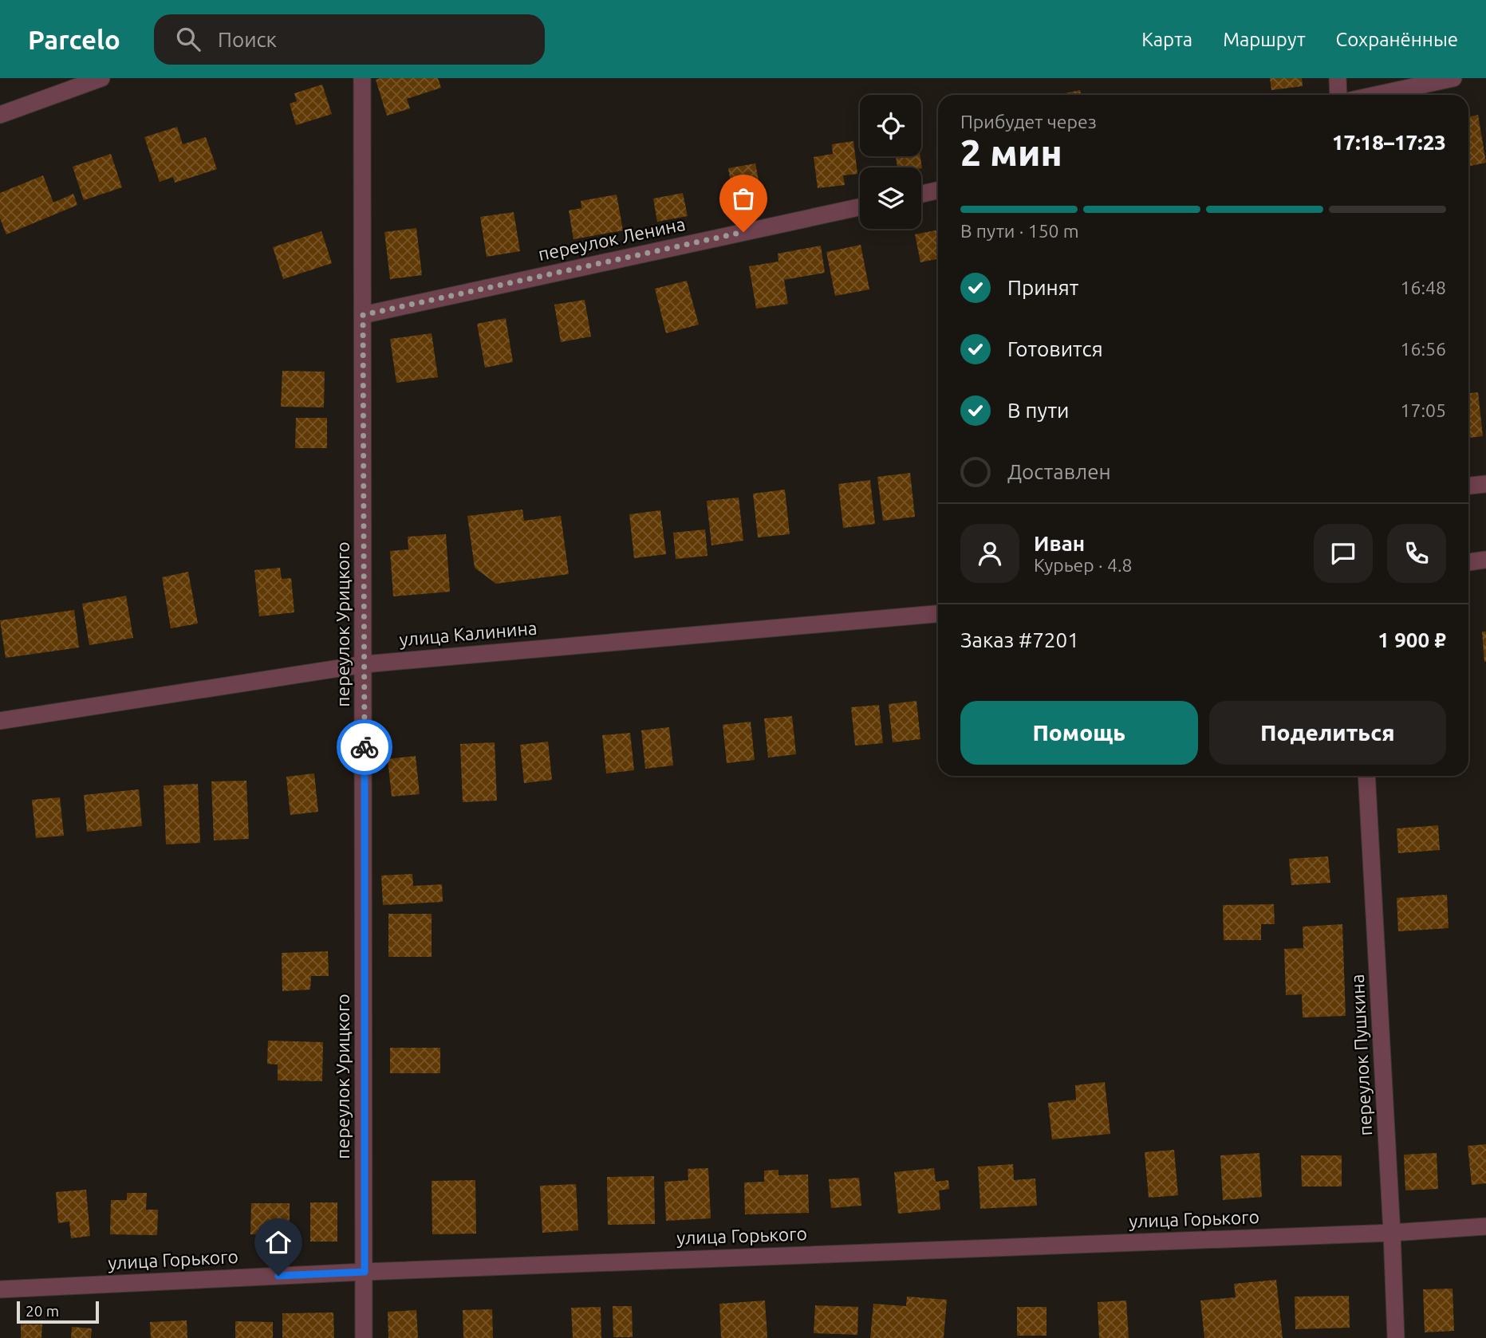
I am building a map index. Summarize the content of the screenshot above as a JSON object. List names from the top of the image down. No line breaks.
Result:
{"streets":{"street":["переулок Ленина","переулок Урицкого","улица Калинина","переулок Пушкина","улица Горького"]},"crossings":[["переулок Ленина","переулок Урицкого"],["переулок Урицкого","улица Калинина"],["переулок Урицкого","улица Горького"],["переулок Пушкина","улица Горького"]],"scale_bar":"20 m","page":{"header":"Parcelo","search":"Поиск","nav":["Карта","Маршрут","Сохранённые"],"heading":["2 мин","Прибудет через","17:18–17:23"],"panel":["Иван","Курьер · 4.8","Заказ #7201","1 900 ₽"],"bar":"В пути · 150 m","list":[["Принят","16:48"],["Готовится","16:56"],["В пути","17:05"],"Доставлен"],"buttons":["Помощь","Поделиться"],"scale":"20 m"}}
